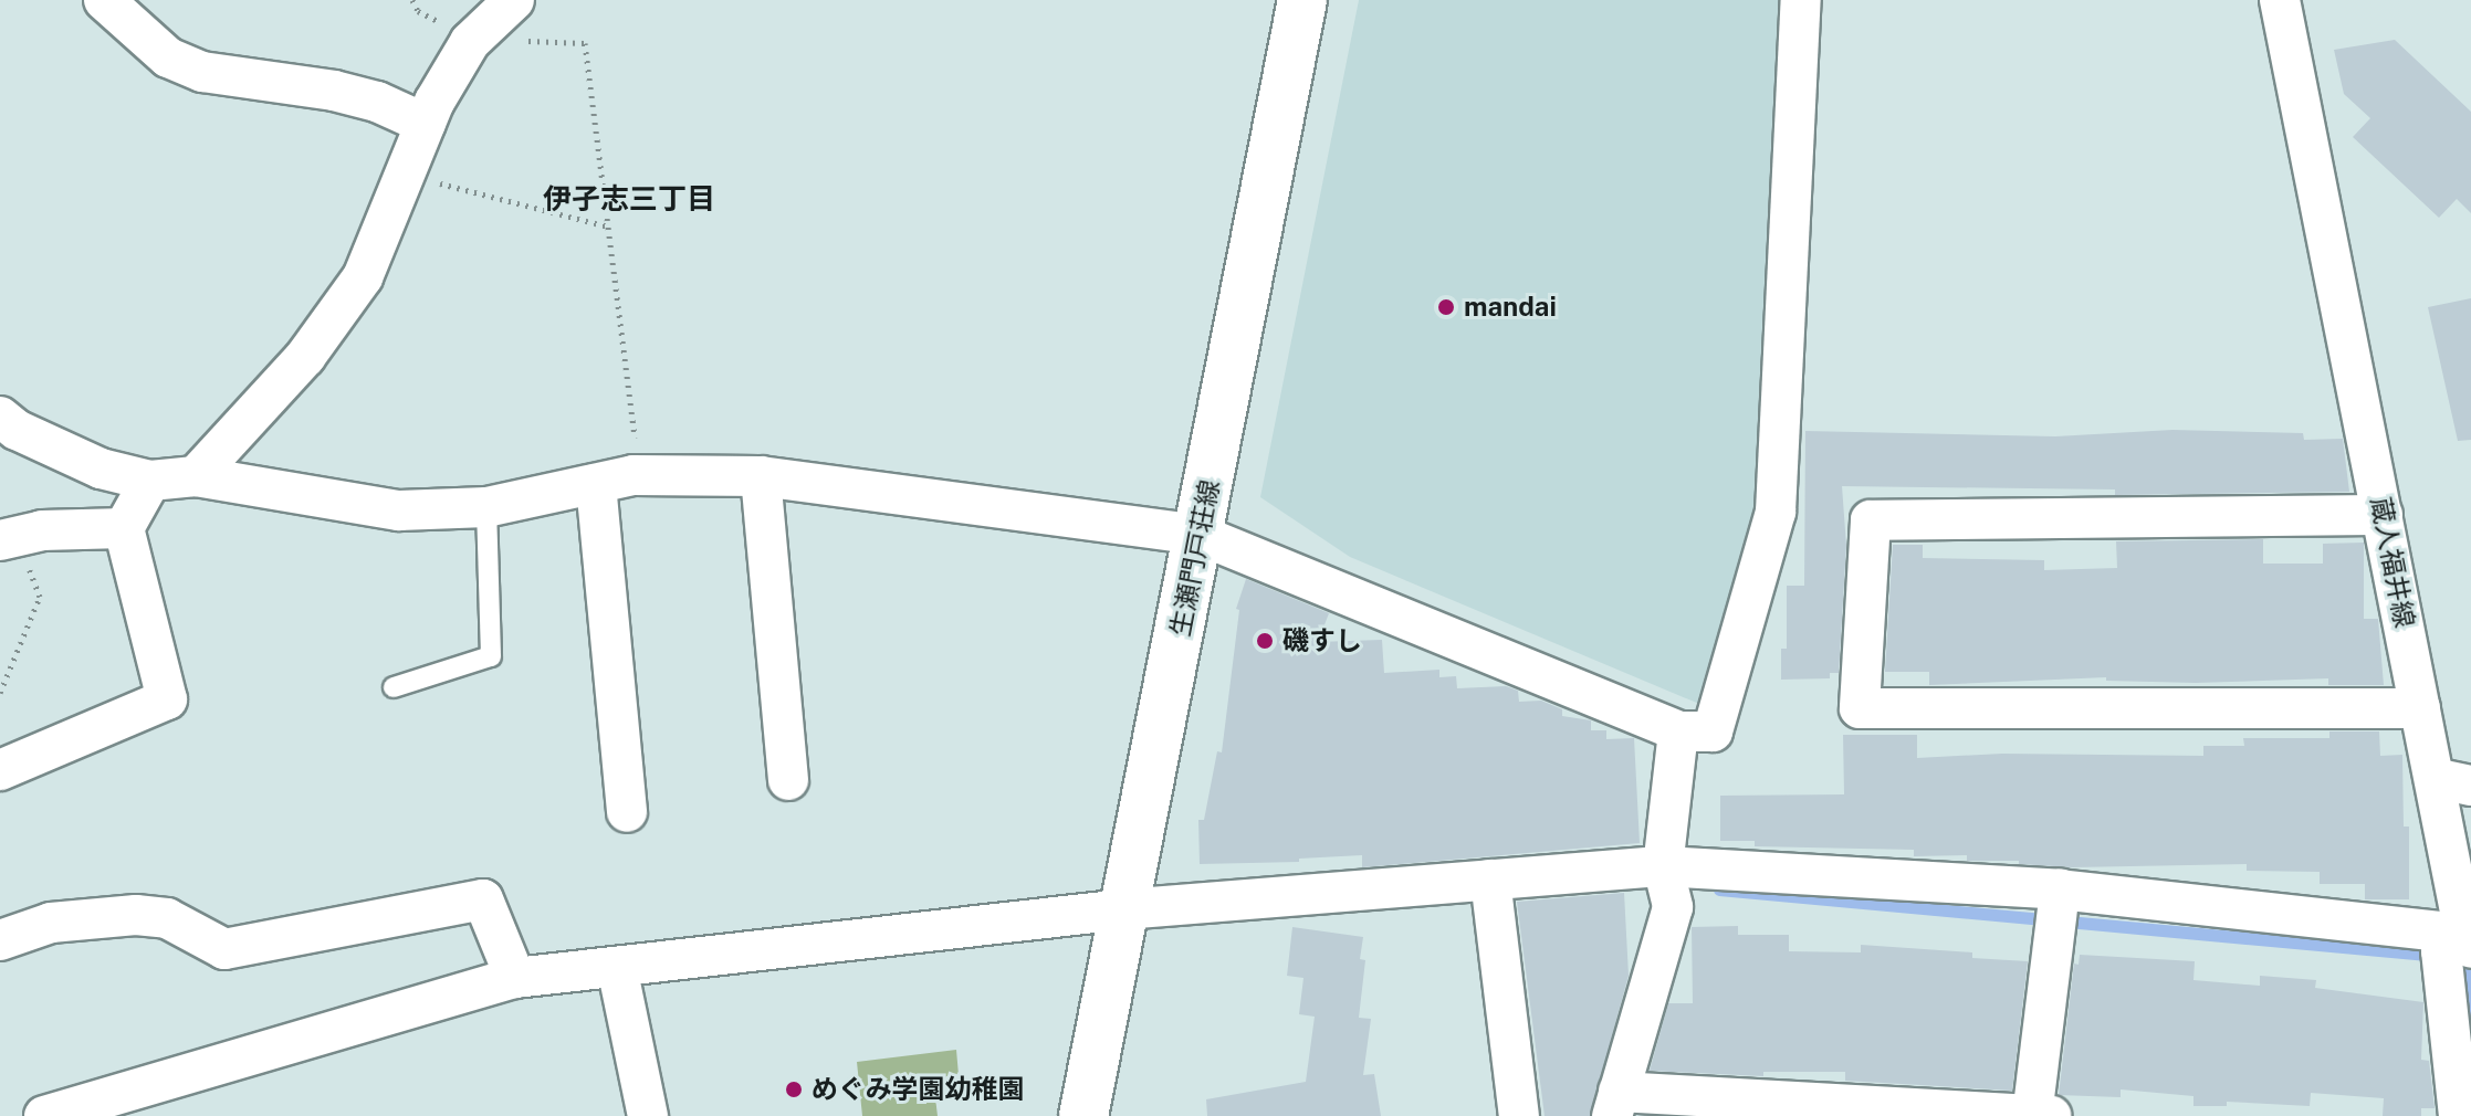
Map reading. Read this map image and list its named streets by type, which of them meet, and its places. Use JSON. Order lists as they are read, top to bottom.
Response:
{
  "streets": {
    "main road": ["生瀬門戸荘線"],
    "street": ["蔵人福井線"]
  },
  "districts": ["伊孑志三丁目"],
  "places": ["mandai", "磯すし", "めぐみ学園幼稚園"]
}
